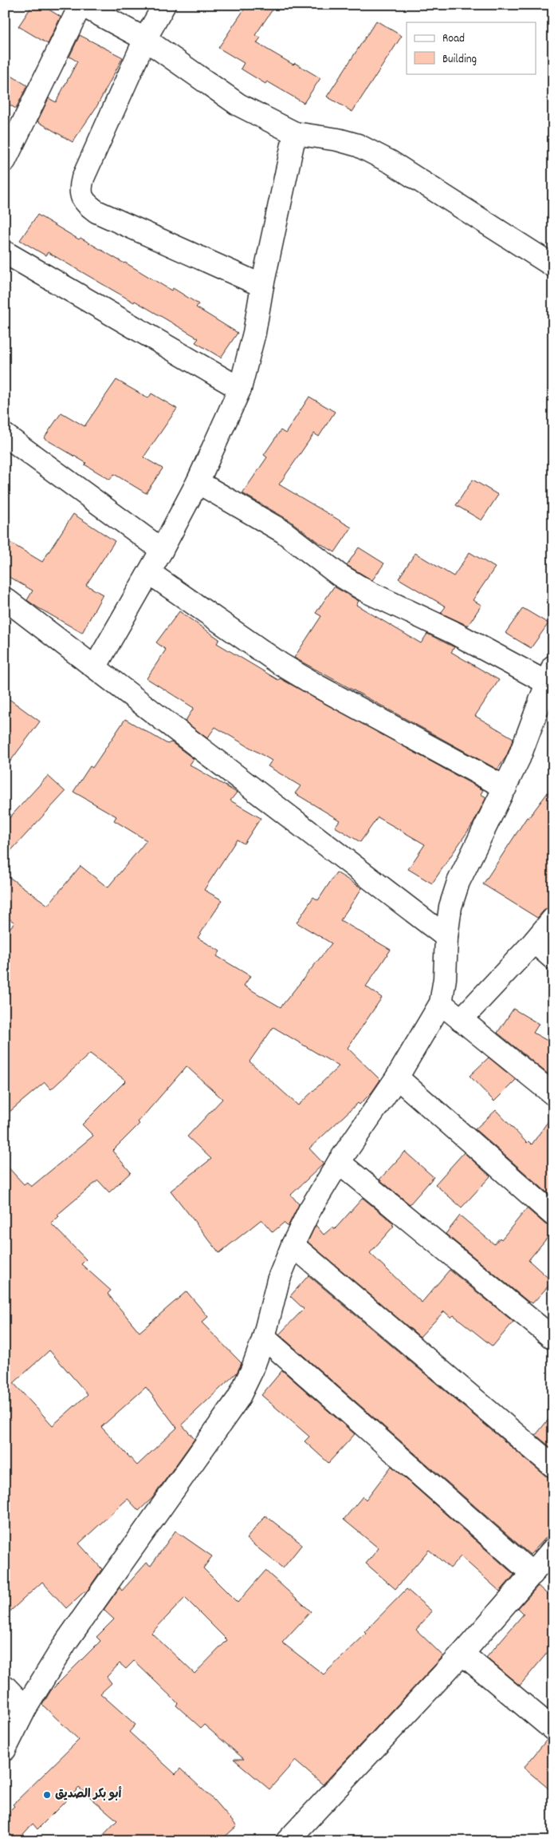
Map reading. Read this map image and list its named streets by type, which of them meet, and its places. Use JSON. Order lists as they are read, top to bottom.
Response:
{
  "places": ["أبو بكر الصديق"],
  "legend": ["Road", "Building"]
}
